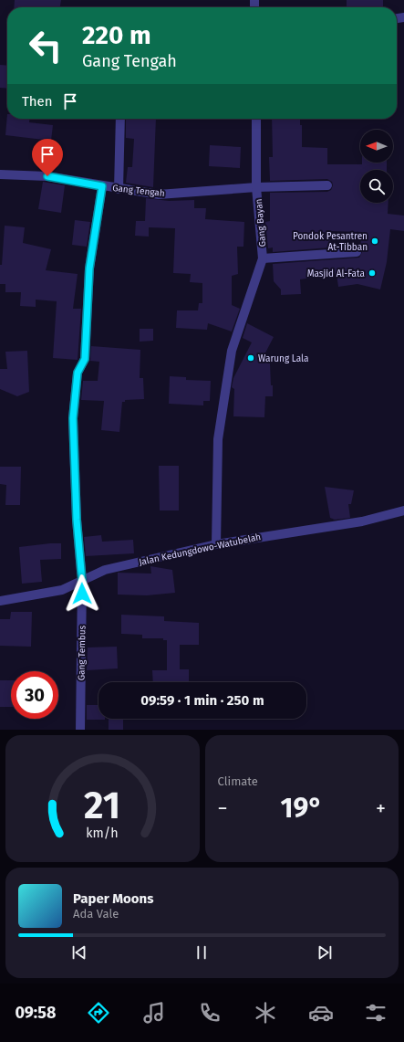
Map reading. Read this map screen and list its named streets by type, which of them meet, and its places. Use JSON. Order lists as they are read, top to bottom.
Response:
{
  "streets": {
    "street": [
      "Gang Tengah",
      "Gang Bayan",
      "Jalan Kedungdowo-Watubelah",
      "Gang Tembus"
    ]
  },
  "crossings": [
    ["Gang Tengah", "Gang Bayan"],
    ["Gang Tengah", "Gang Tembus"],
    ["Jalan Kedungdowo-Watubelah", "Gang Tembus"]
  ],
  "places": ["Pondok Pesantren At-Tibban", "Masjid Al-Fata", "Warung Lala"],
  "north": "left",
  "page": {
    "turn": ["220 m", "Gang Tengah"],
    "then": "Then",
    "limit": "30",
    "trip": "09:59 · 1 min · 250 m",
    "tile": "Climate",
    "heat": ["−", "19°", "+"],
    "song": ["Paper Moons", "Ada Vale"],
    "tabs": "09:58",
    "gauge": ["21", "km/h"]
  }
}
